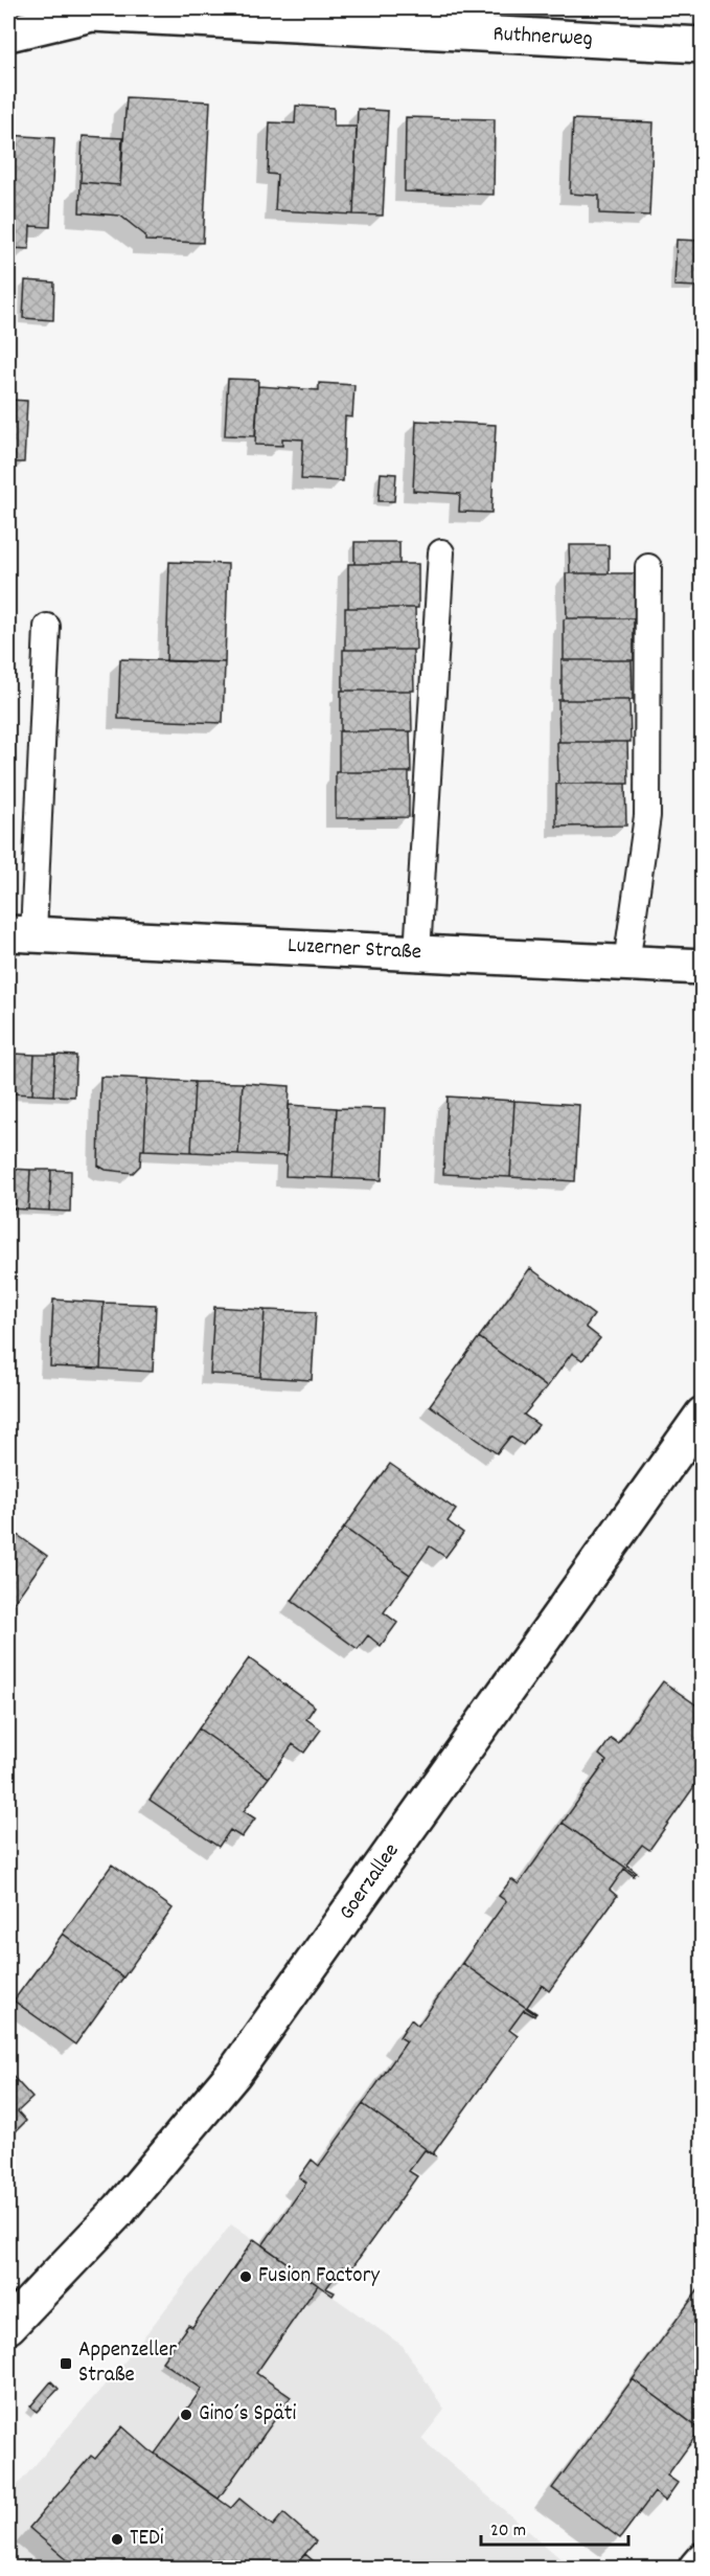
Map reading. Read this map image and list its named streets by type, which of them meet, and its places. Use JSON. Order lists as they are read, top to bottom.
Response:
{
  "streets": {
    "street": ["Ruthnerweg", "Luzerner Straße", "Goerzallee"]
  },
  "places": {
    "other": ["Fusion Factory", "Gino´s Späti", "TEDi"],
    "transit": ["Appenzeller Straße"]
  },
  "scale_bar": "20 m"
}
